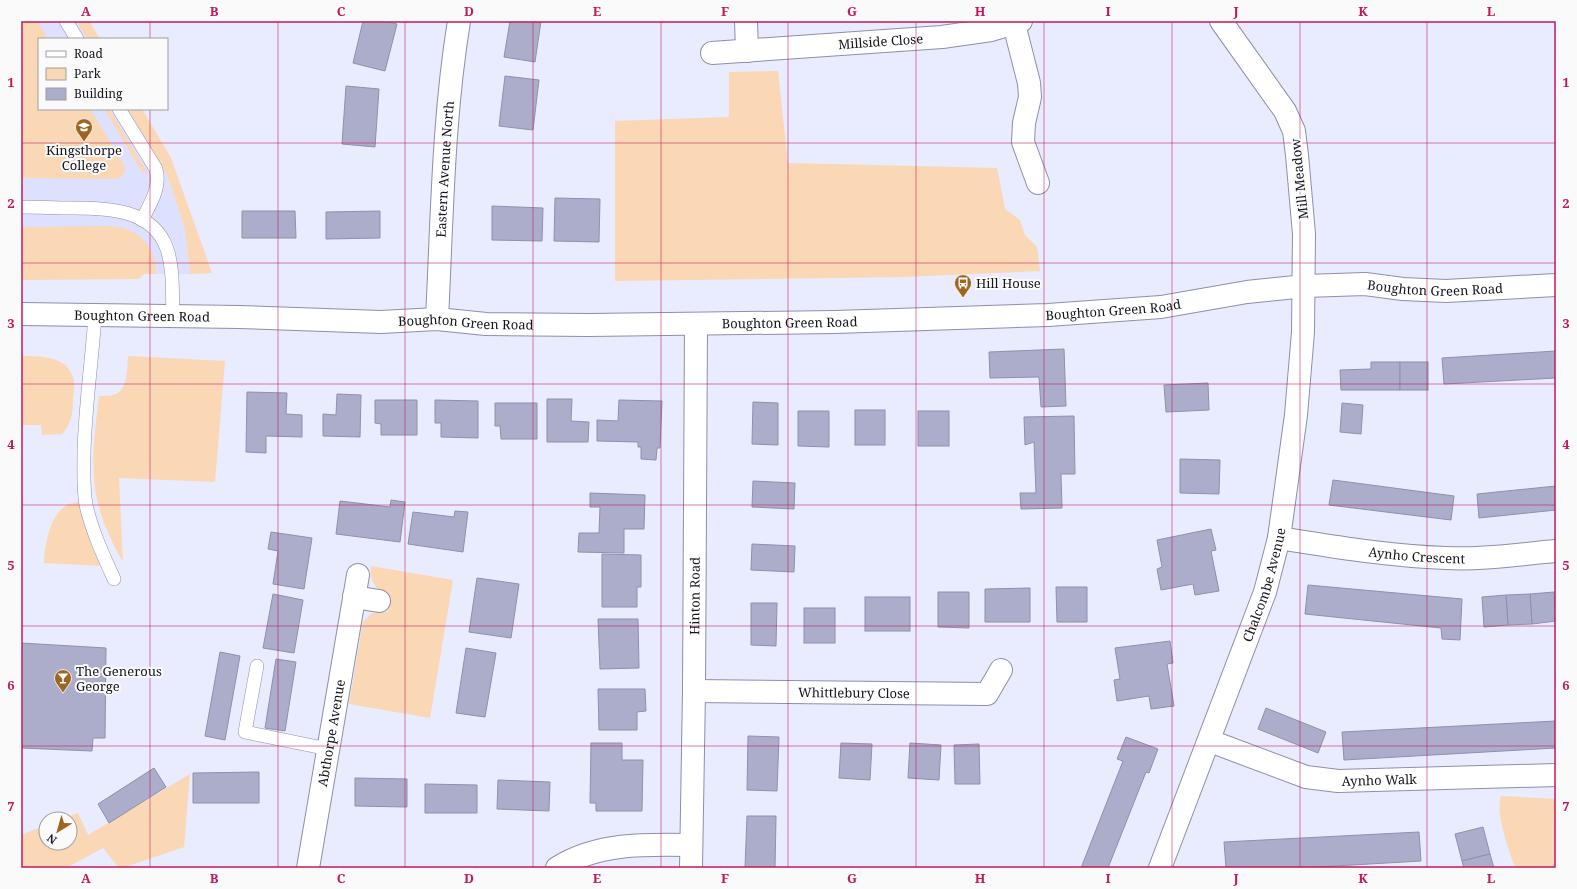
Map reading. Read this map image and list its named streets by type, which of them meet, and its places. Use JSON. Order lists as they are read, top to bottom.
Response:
{
  "streets": {
    "street": [
      "Millside Close",
      "Eastern Avenue North",
      "Mill Meadow",
      "Boughton Green Road",
      "Aynho Crescent",
      "Chalcombe Avenue",
      "Hinton Road",
      "Whittlebury Close",
      "Abthorpe Avenue",
      "Aynho Walk"
    ]
  },
  "crossings": [
    ["Eastern Avenue North", "Boughton Green Road"],
    ["Mill Meadow", "Boughton Green Road"],
    ["Mill Meadow", "Chalcombe Avenue"],
    ["Boughton Green Road", "Chalcombe Avenue"],
    ["Boughton Green Road", "Hinton Road"],
    ["Aynho Crescent", "Chalcombe Avenue"],
    ["Chalcombe Avenue", "Aynho Walk"],
    ["Hinton Road", "Whittlebury Close"]
  ],
  "places": {
    "school or university": ["Kingsthorpe College"],
    "bus stop": ["Hill House"],
    "bar": ["The Generous George"]
  },
  "legend": ["Road", "Park", "Building"],
  "north": "bottom left",
  "grid": {
    "columns": [
      "A",
      "B",
      "C",
      "D",
      "E",
      "F",
      "G",
      "H",
      "I",
      "J",
      "K",
      "L"
    ],
    "rows": [
      "1",
      "2",
      "3",
      "4",
      "5",
      "6",
      "7"
    ]
  }
}
